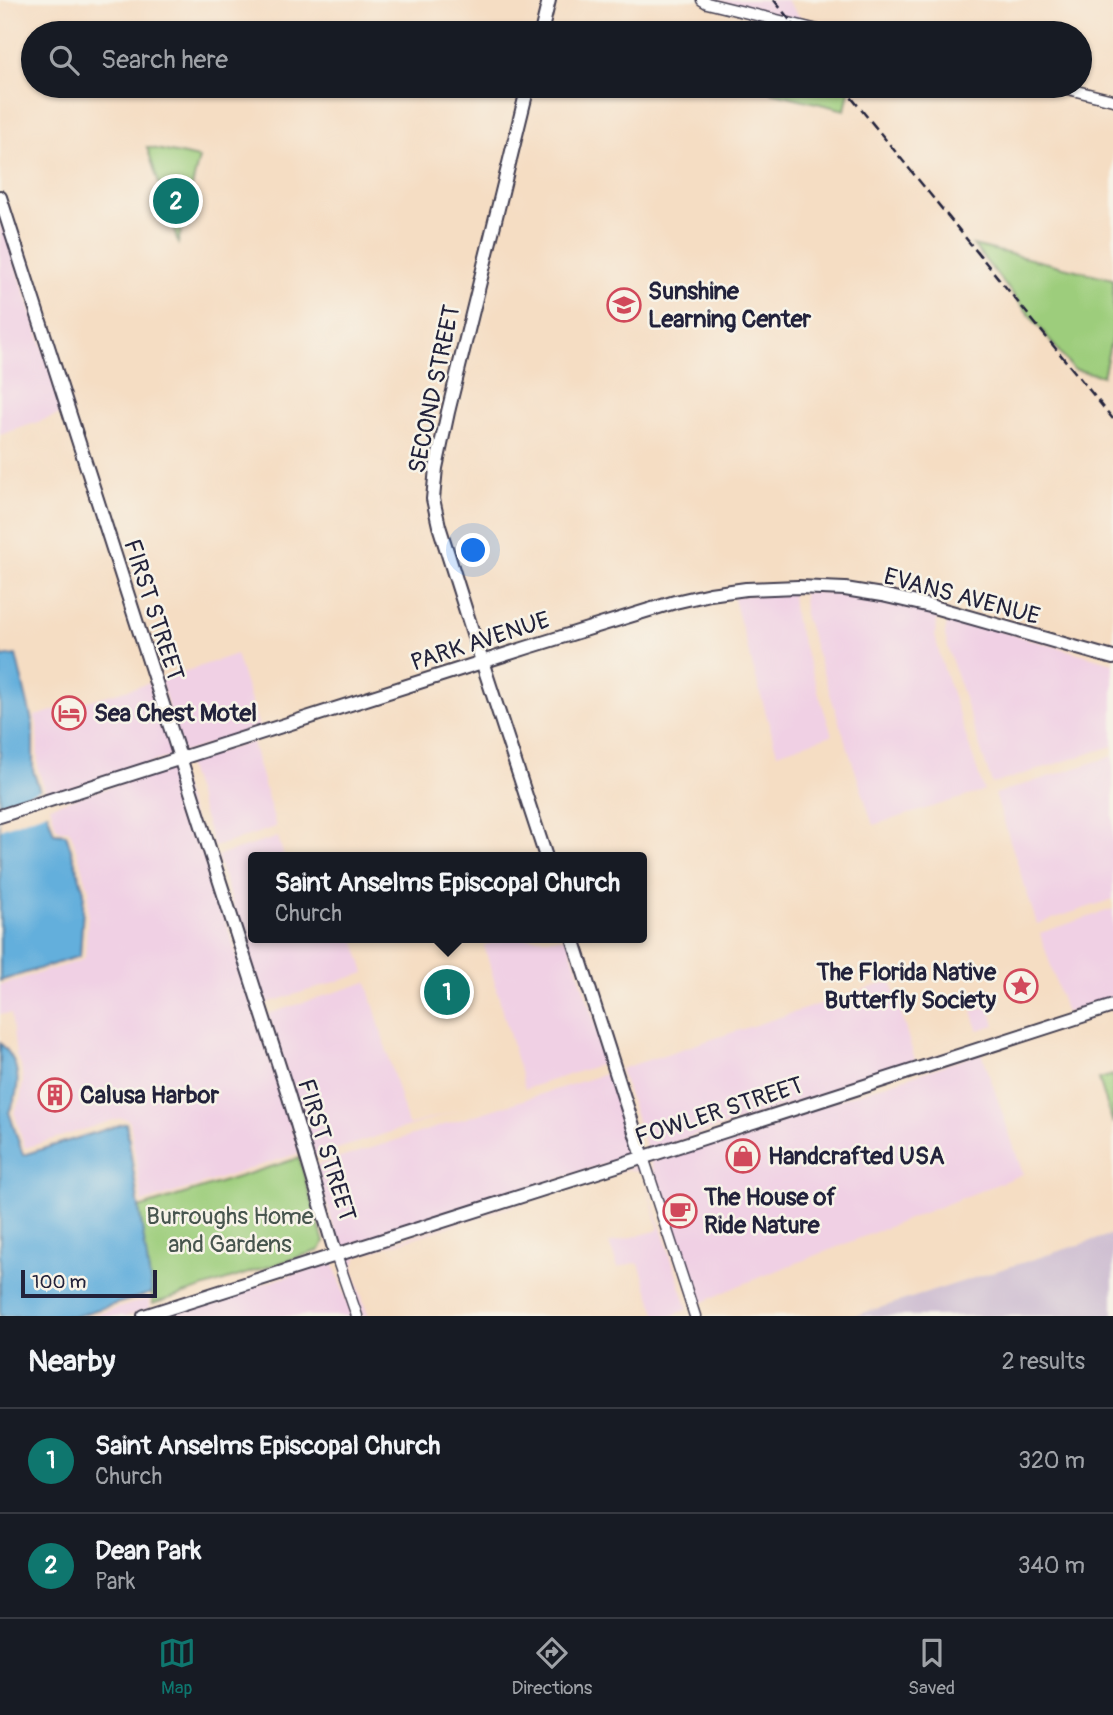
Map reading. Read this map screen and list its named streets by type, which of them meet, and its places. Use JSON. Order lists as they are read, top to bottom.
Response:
{
  "streets": {
    "main road": [
      "SECOND STREET",
      "EVANS AVENUE",
      "FIRST STREET",
      "PARK AVENUE",
      "FOWLER STREET"
    ]
  },
  "crossings": [
    ["SECOND STREET", "PARK AVENUE"],
    ["EVANS AVENUE", "PARK AVENUE"],
    ["FIRST STREET", "PARK AVENUE"],
    ["FIRST STREET", "FOWLER STREET"]
  ],
  "parks": ["Burroughs Home and Gardens"],
  "places": {
    "school or university": ["Sunshine Learning Center"],
    "hotel": ["Sea Chest Motel"],
    "place": ["The Florida Native Butterfly Society"],
    "building": ["Calusa Harbor"],
    "shop": ["Handcrafted USA"],
    "cafe": ["The House of Ride Nature"]
  },
  "scale_bar": "100 m",
  "page": {
    "search": "Search here",
    "pins": ["2", "1"],
    "popup": ["Saint Anselms Episcopal Church", "Church"],
    "scale": "100 m",
    "heading": ["Nearby", "2 results"],
    "list": [
      {
        "mark": "1",
        "name": "Saint Anselms Episcopal Church",
        "note": "Church",
        "value": "320 m"
      },
      {
        "mark": "2",
        "name": "Dean Park",
        "note": "Park",
        "value": "340 m"
      }
    ],
    "nav": ["Map", "Directions", "Saved"]
  }
}
